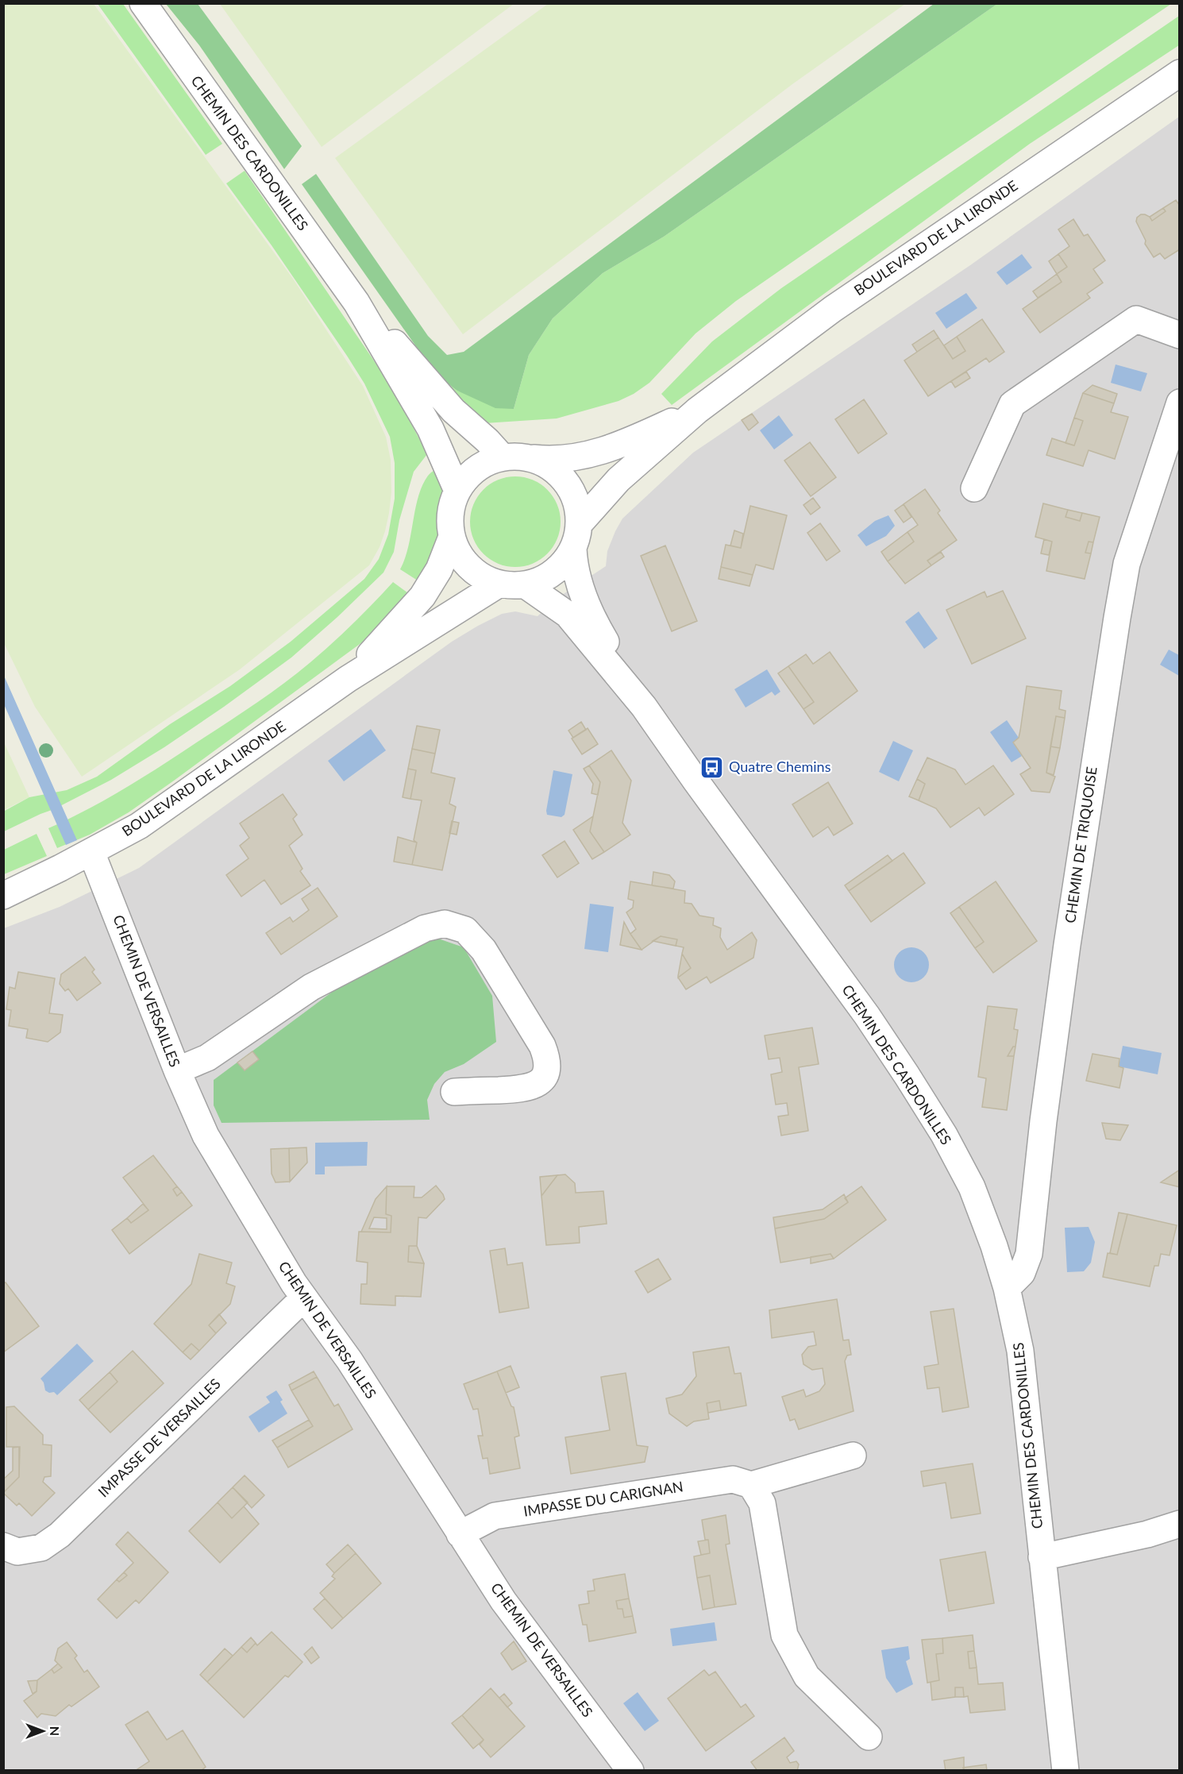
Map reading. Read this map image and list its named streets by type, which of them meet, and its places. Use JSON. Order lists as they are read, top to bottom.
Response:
{
  "streets": {
    "street": [
      "CHEMIN DES CARDONILLES",
      "BOULEVARD DE LA LIRONDE",
      "CHEMIN DE TRIQUOISE",
      "CHEMIN DE VERSAILLES",
      "IMPASSE DE VERSAILLES",
      "IMPASSE DU CARIGNAN"
    ]
  },
  "crossings": [
    ["CHEMIN DES CARDONILLES", "BOULEVARD DE LA LIRONDE"],
    ["CHEMIN DES CARDONILLES", "CHEMIN DE TRIQUOISE"],
    ["BOULEVARD DE LA LIRONDE", "CHEMIN DE VERSAILLES"],
    ["CHEMIN DE VERSAILLES", "IMPASSE DE VERSAILLES"],
    ["CHEMIN DE VERSAILLES", "IMPASSE DU CARIGNAN"]
  ],
  "places": {
    "bus stop": ["Quatre Chemins"]
  },
  "north": "right"
}
